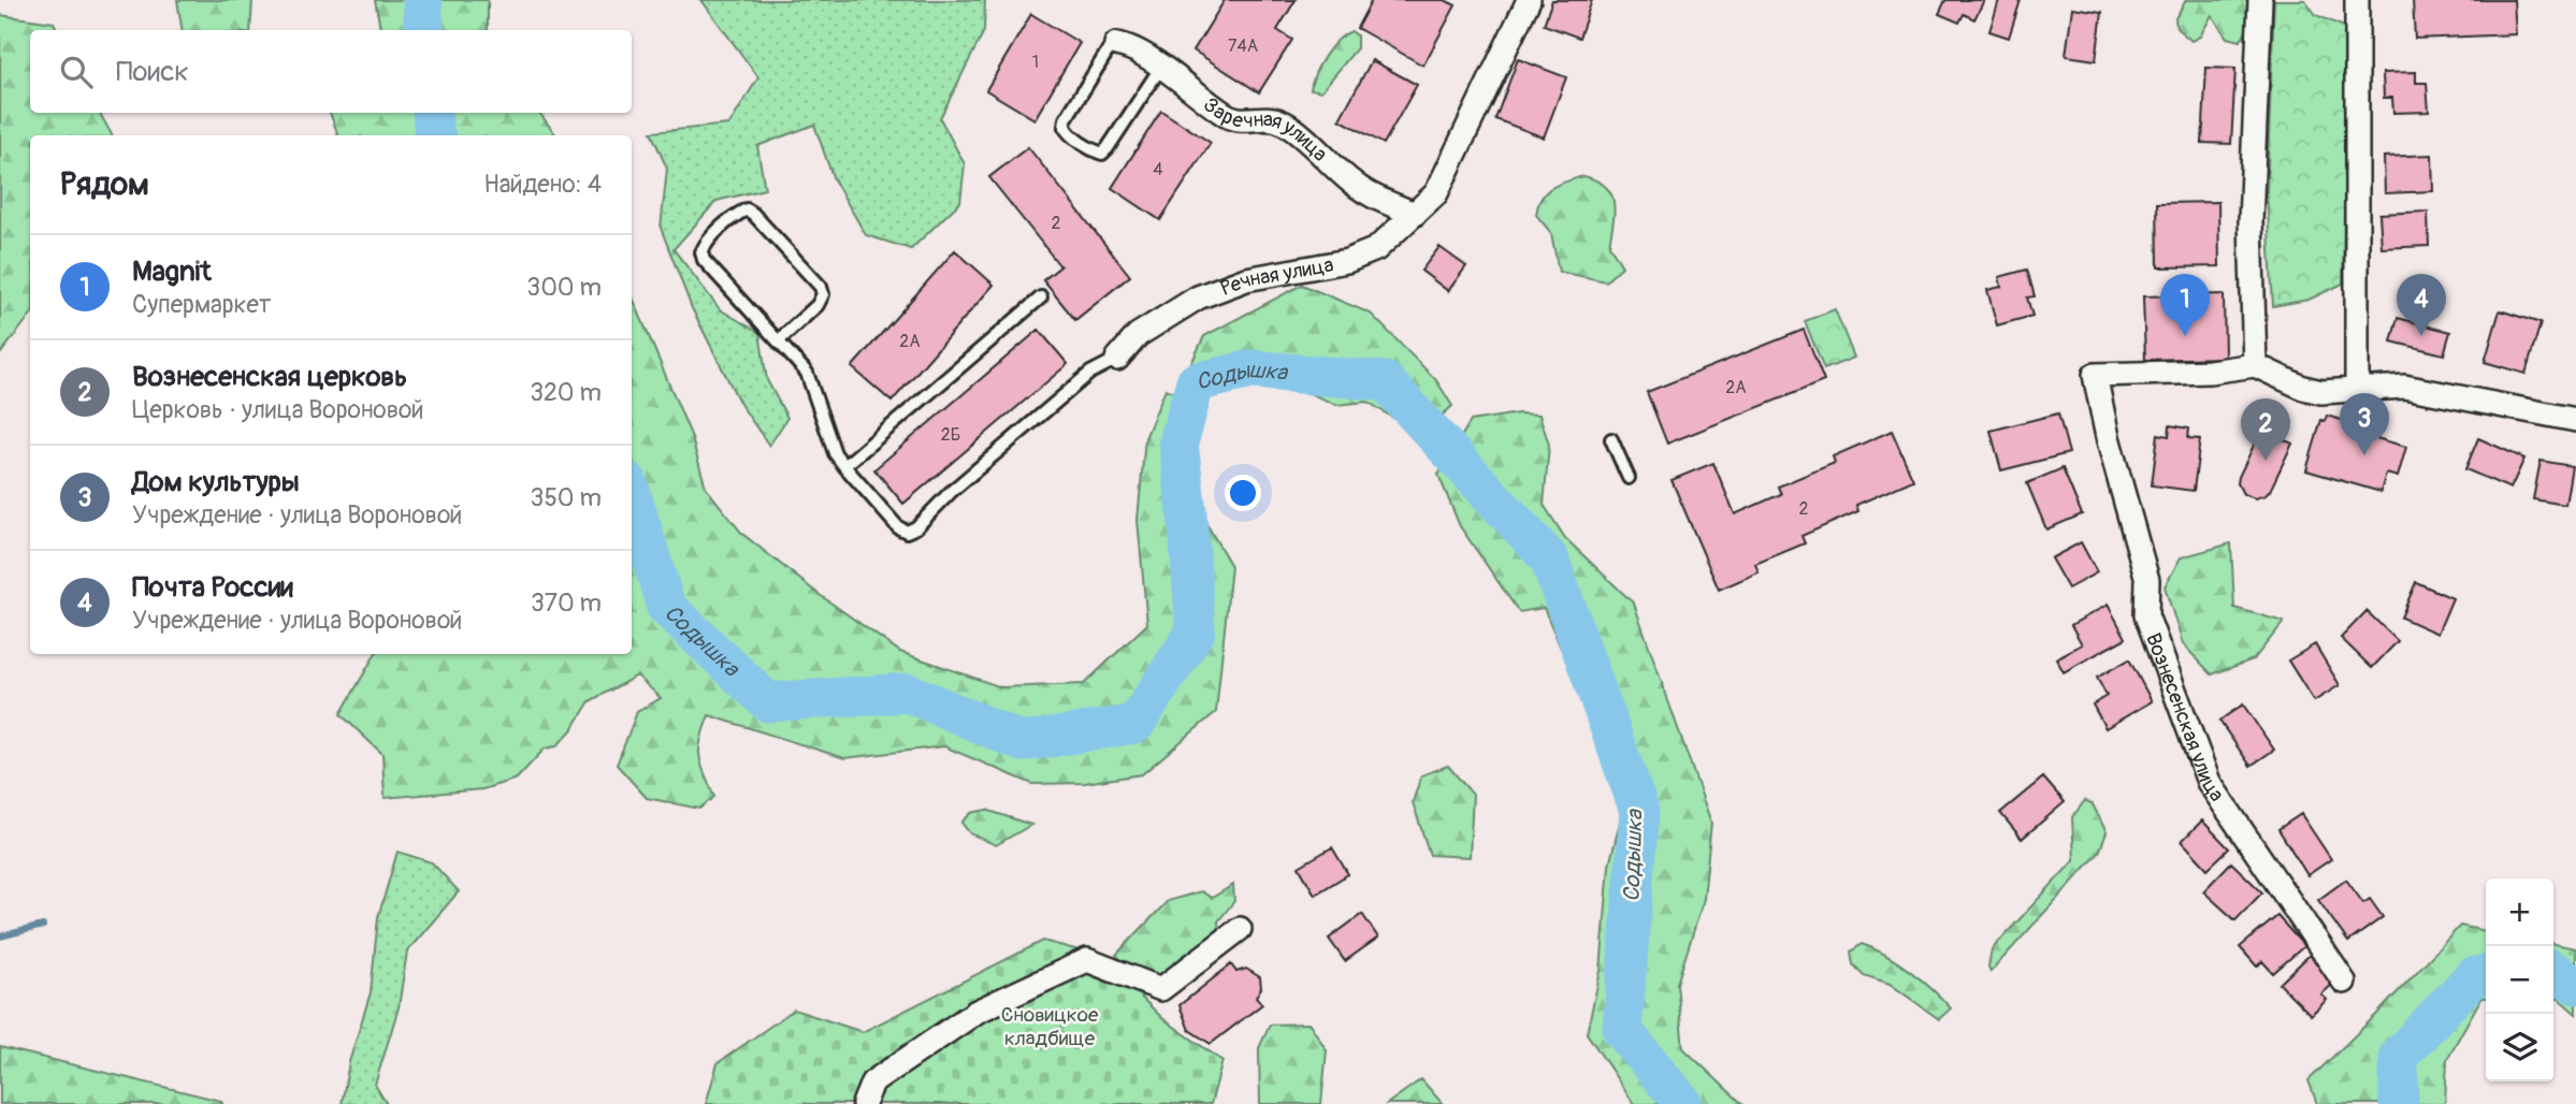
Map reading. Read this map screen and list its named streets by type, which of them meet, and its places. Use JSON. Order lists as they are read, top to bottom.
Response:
{
  "streets": {
    "street": ["Заречная улица", "Речная улица", "Вознесенская улица"]
  },
  "crossings": [
    ["Заречная улица", "Речная улица"]
  ],
  "water": ["Содышка"],
  "parks": ["Сновицкое кладбище"],
  "house_numbers": [
    "74А",
    "1",
    "4",
    "2",
    "2А",
    "2А",
    "2Б",
    "2"
  ],
  "page": {
    "search": "Поиск",
    "heading": ["Рядом", "Найдено: 4"],
    "list": [
      {
        "mark": "1",
        "name": "Magnit",
        "note": "Супермаркет",
        "value": "300 m"
      },
      {
        "mark": "2",
        "name": "Вознесенская церковь",
        "note": "Церковь · улица Вороновой",
        "value": "320 m"
      },
      {
        "mark": "3",
        "name": "Дом культуры",
        "note": "Учреждение · улица Вороновой",
        "value": "350 m"
      },
      {
        "mark": "4",
        "name": "Почта России",
        "note": "Учреждение · улица Вороновой",
        "value": "370 m"
      }
    ],
    "pins": [
      "1",
      "4",
      "3",
      "2"
    ],
    "map_buttons": ["+", "−"]
  }
}
